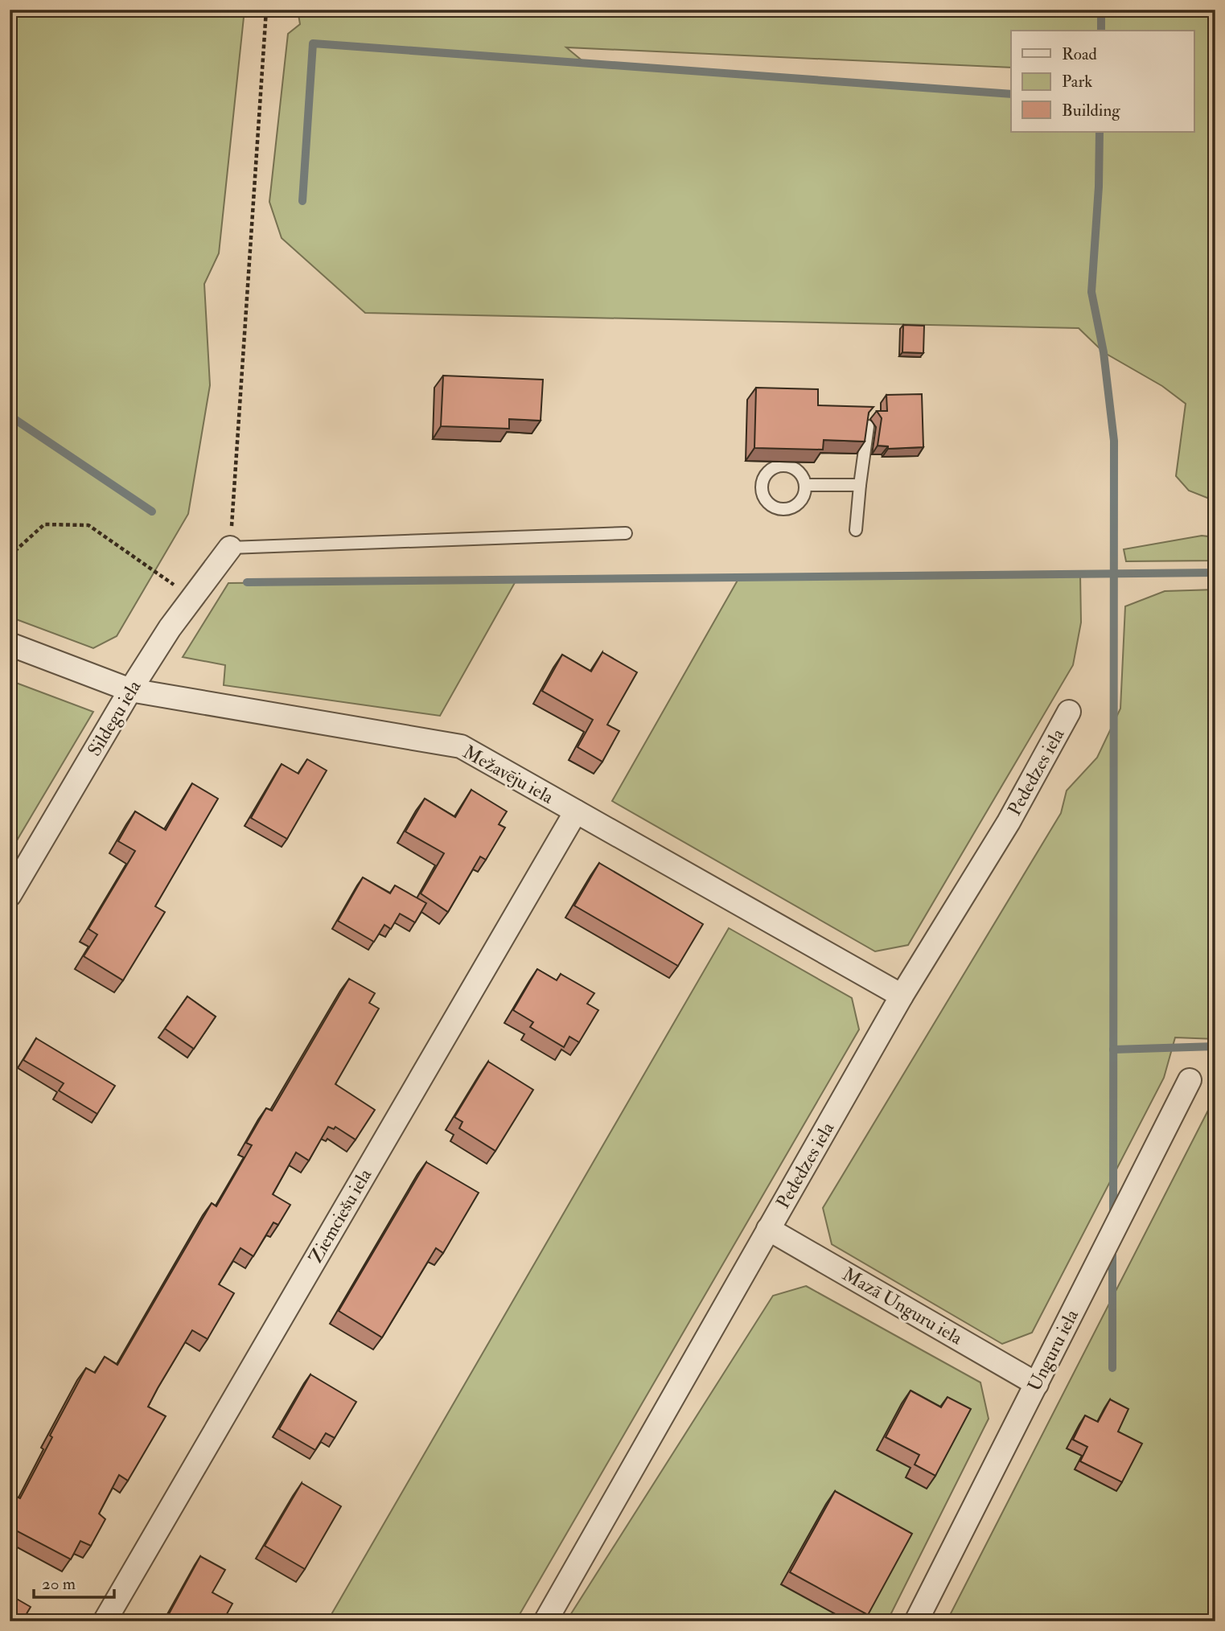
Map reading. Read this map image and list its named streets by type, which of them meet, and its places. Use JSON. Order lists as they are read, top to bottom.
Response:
{
  "streets": {
    "street": [
      "Sildegu iela",
      "Pededzes iela",
      "Mežavēju iela",
      "Ziemciešu iela",
      "Mazā Unguru iela",
      "Unguru iela"
    ]
  },
  "crossings": [
    ["Sildegu iela", "Mežavēju iela"],
    ["Pededzes iela", "Mežavēju iela"],
    ["Pededzes iela", "Mazā Unguru iela"],
    ["Mežavēju iela", "Ziemciešu iela"],
    ["Mazā Unguru iela", "Unguru iela"]
  ],
  "legend": ["Road", "Park", "Building"],
  "scale_bar": "20 m"
}
